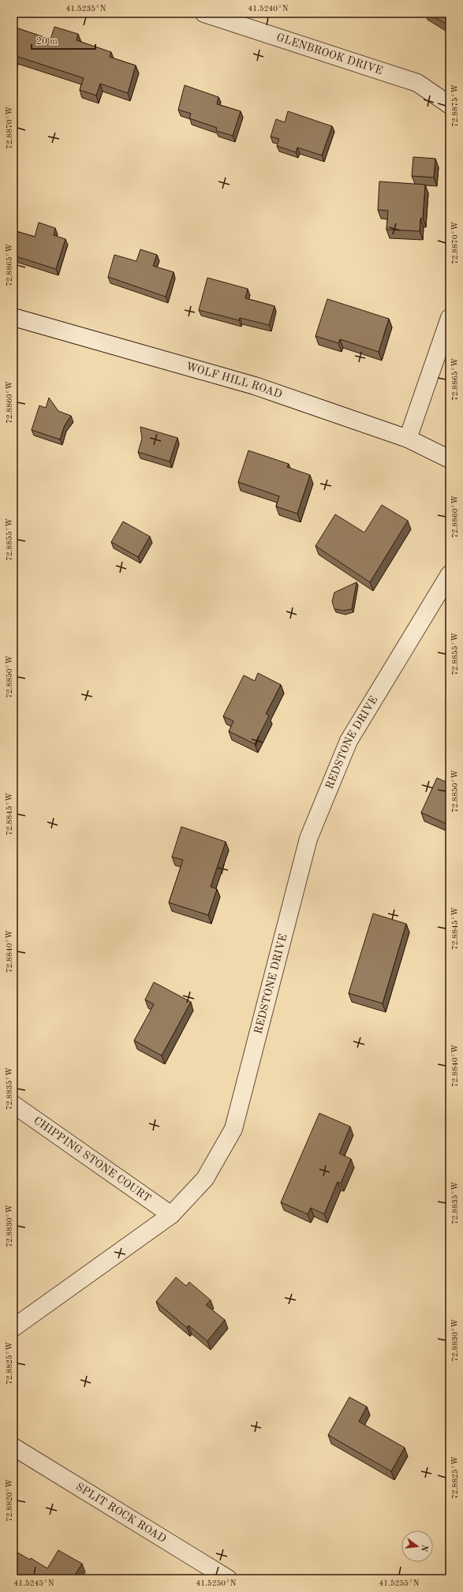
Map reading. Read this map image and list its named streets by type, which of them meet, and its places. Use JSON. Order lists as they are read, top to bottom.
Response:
{
  "streets": {
    "street": [
      "GLENBROOK DRIVE",
      "WOLF HILL ROAD",
      "REDSTONE DRIVE",
      "CHIPPING STONE COURT",
      "SPLIT ROCK ROAD"
    ]
  },
  "crossings": [
    ["REDSTONE DRIVE", "CHIPPING STONE COURT"]
  ],
  "scale_bar": "20 m",
  "north": "right",
  "coordinates": [
    "41.5235°N",
    "41.5240°N",
    "72.8875°W",
    "72.8870°W",
    "72.8865°W",
    "72.8860°W",
    "72.8855°W",
    "72.8850°W",
    "72.8845°W",
    "72.8840°W",
    "72.8835°W",
    "72.8830°W",
    "72.8825°W",
    "72.8820°W",
    "41.5245°N",
    "41.5250°N",
    "41.5255°N"
  ]
}
